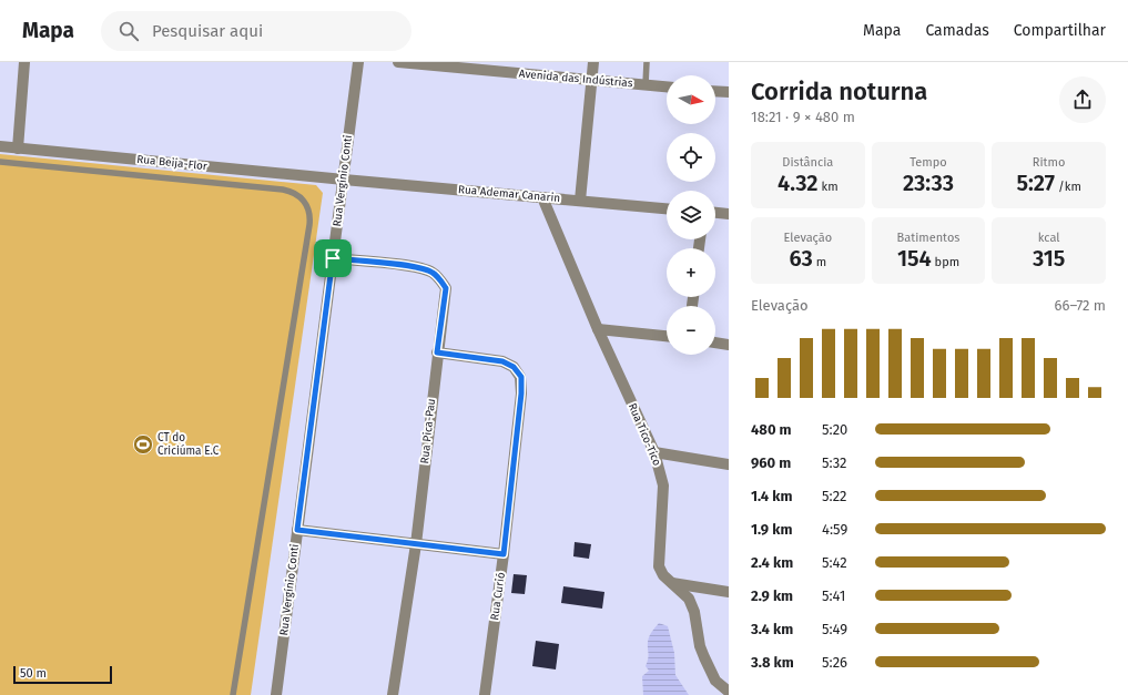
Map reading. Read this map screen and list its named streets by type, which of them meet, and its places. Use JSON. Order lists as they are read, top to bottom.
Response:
{
  "streets": {
    "street": [
      "Avenida das Indústrias",
      "Rua Beija-Flor",
      "Rua Vergínio Conti",
      "Rua Ademar Canarin",
      "Rua Pica-Pau",
      "Rua Tico-Tico",
      "Rua Curió"
    ]
  },
  "crossings": [
    ["Rua Beija-Flor", "Rua Vergínio Conti"],
    ["Rua Beija-Flor", "Rua Ademar Canarin"],
    ["Rua Vergínio Conti", "Rua Ademar Canarin"],
    ["Rua Vergínio Conti", "Rua Pica-Pau"],
    ["Rua Ademar Canarin", "Rua Tico-Tico"],
    ["Rua Pica-Pau", "Rua Curió"]
  ],
  "places": {
    "sports": ["CT do Criciúma E.C"]
  },
  "scale_bar": "50 m",
  "north": "right",
  "page": {
    "header": "Mapa",
    "search": "Pesquisar aqui",
    "nav": ["Mapa", "Camadas", "Compartilhar"],
    "heading": ["Corrida noturna", "18:21 · 9 × 480 m"],
    "map_buttons": ["+", "−"],
    "stats": [
      ["Distância", "4.32 km"],
      ["Tempo", "23:33"],
      ["Ritmo", "5:27 /km"],
      ["Elevação", "63 m"],
      ["Batimentos", "154 bpm"],
      ["kcal", "315"]
    ],
    "chart": ["Elevação", "66–72 m"],
    "list": [
      {
        "name": "480 m",
        "note": "5:20"
      },
      {
        "name": "960 m",
        "note": "5:32"
      },
      {
        "name": "1.4 km",
        "note": "5:22"
      },
      {
        "name": "1.9 km",
        "note": "4:59"
      },
      {
        "name": "2.4 km",
        "note": "5:42"
      },
      {
        "name": "2.9 km",
        "note": "5:41"
      },
      {
        "name": "3.4 km",
        "note": "5:49"
      },
      {
        "name": "3.8 km",
        "note": "5:26"
      }
    ],
    "scale": "50 m"
  }
}
